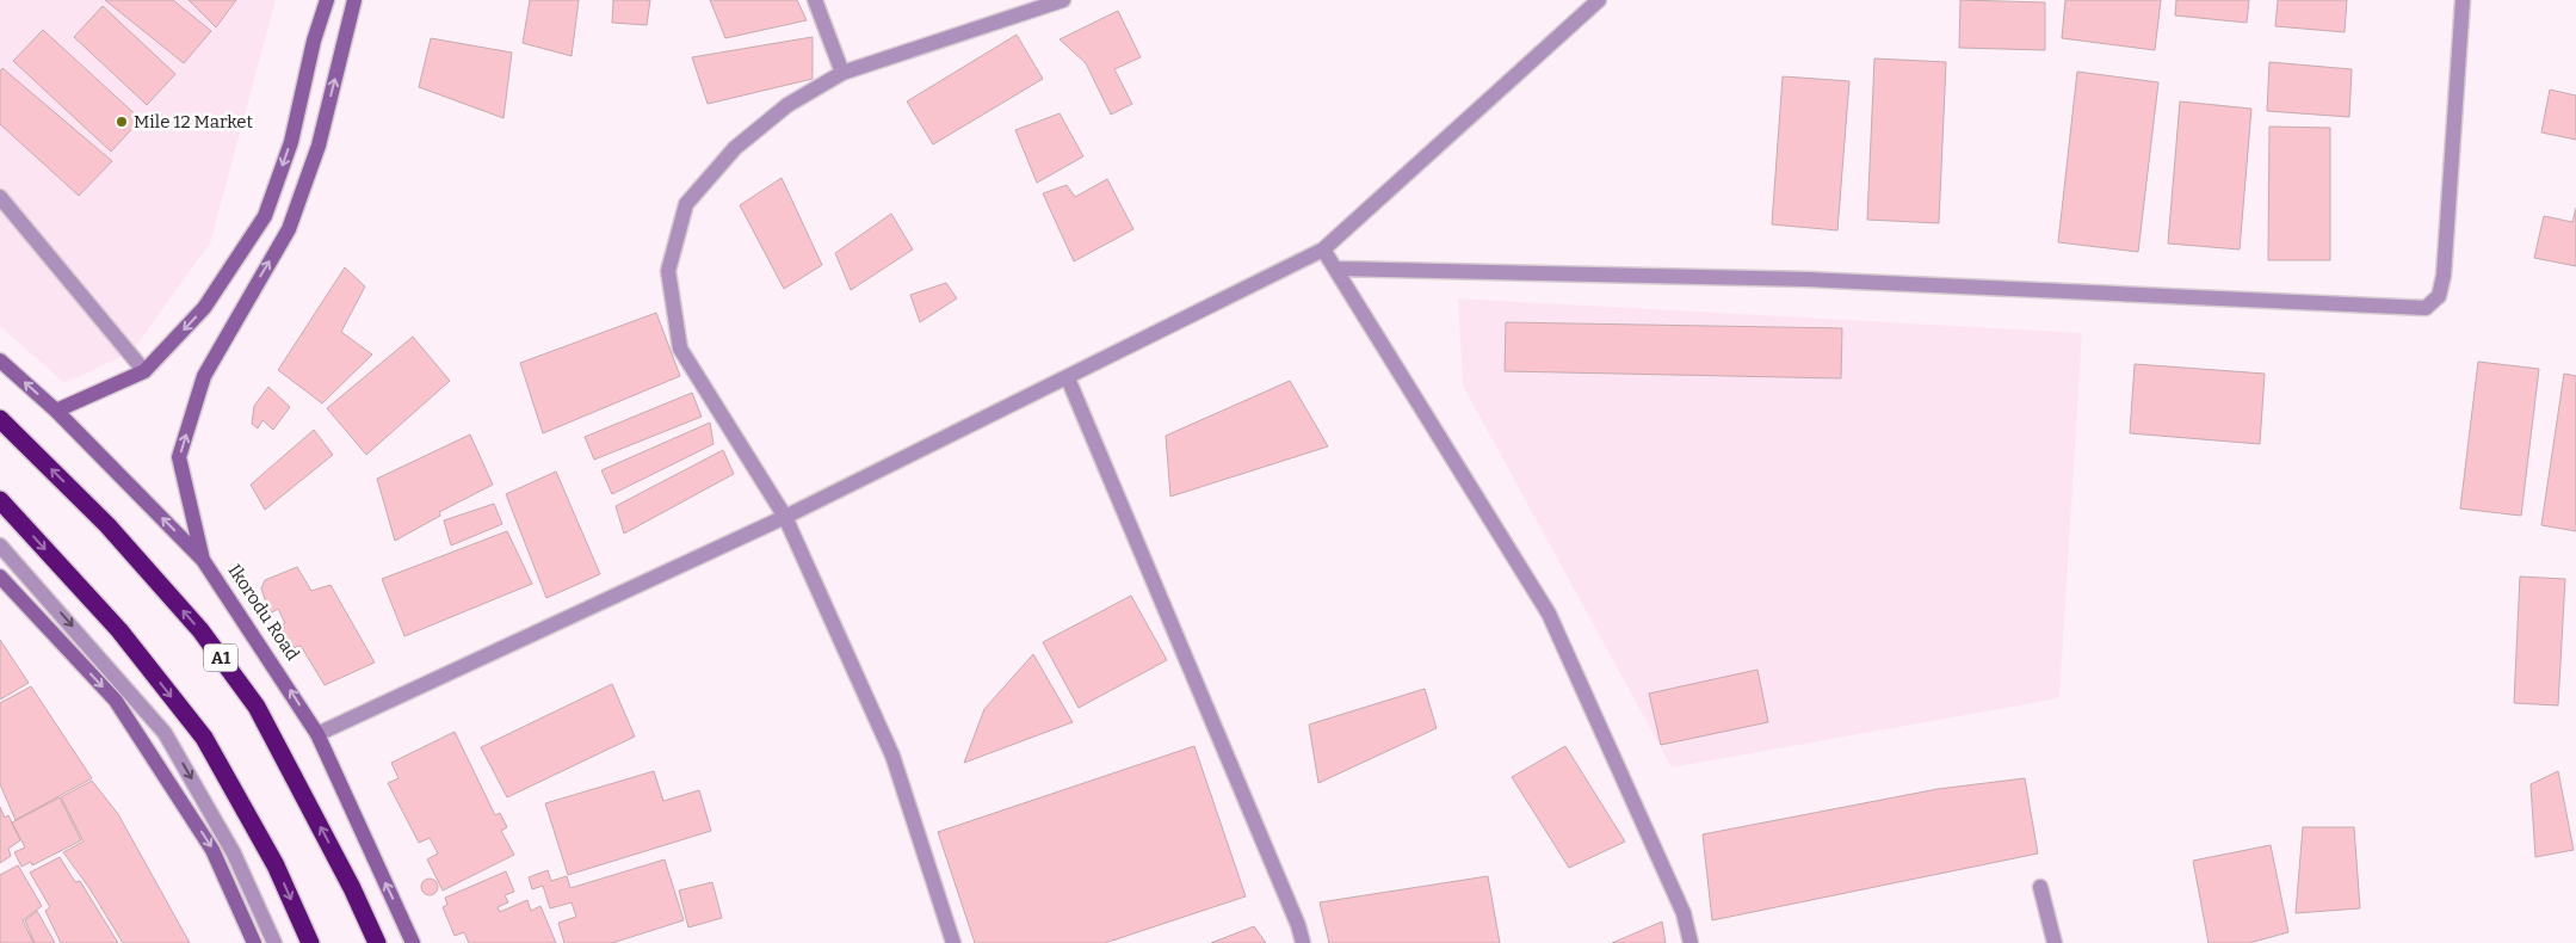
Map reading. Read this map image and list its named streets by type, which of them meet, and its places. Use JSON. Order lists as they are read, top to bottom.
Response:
{
  "streets": {
    "highway": ["A1"],
    "street": ["Ikorodu Road"]
  },
  "places": ["Mile 12 Market"]
}
